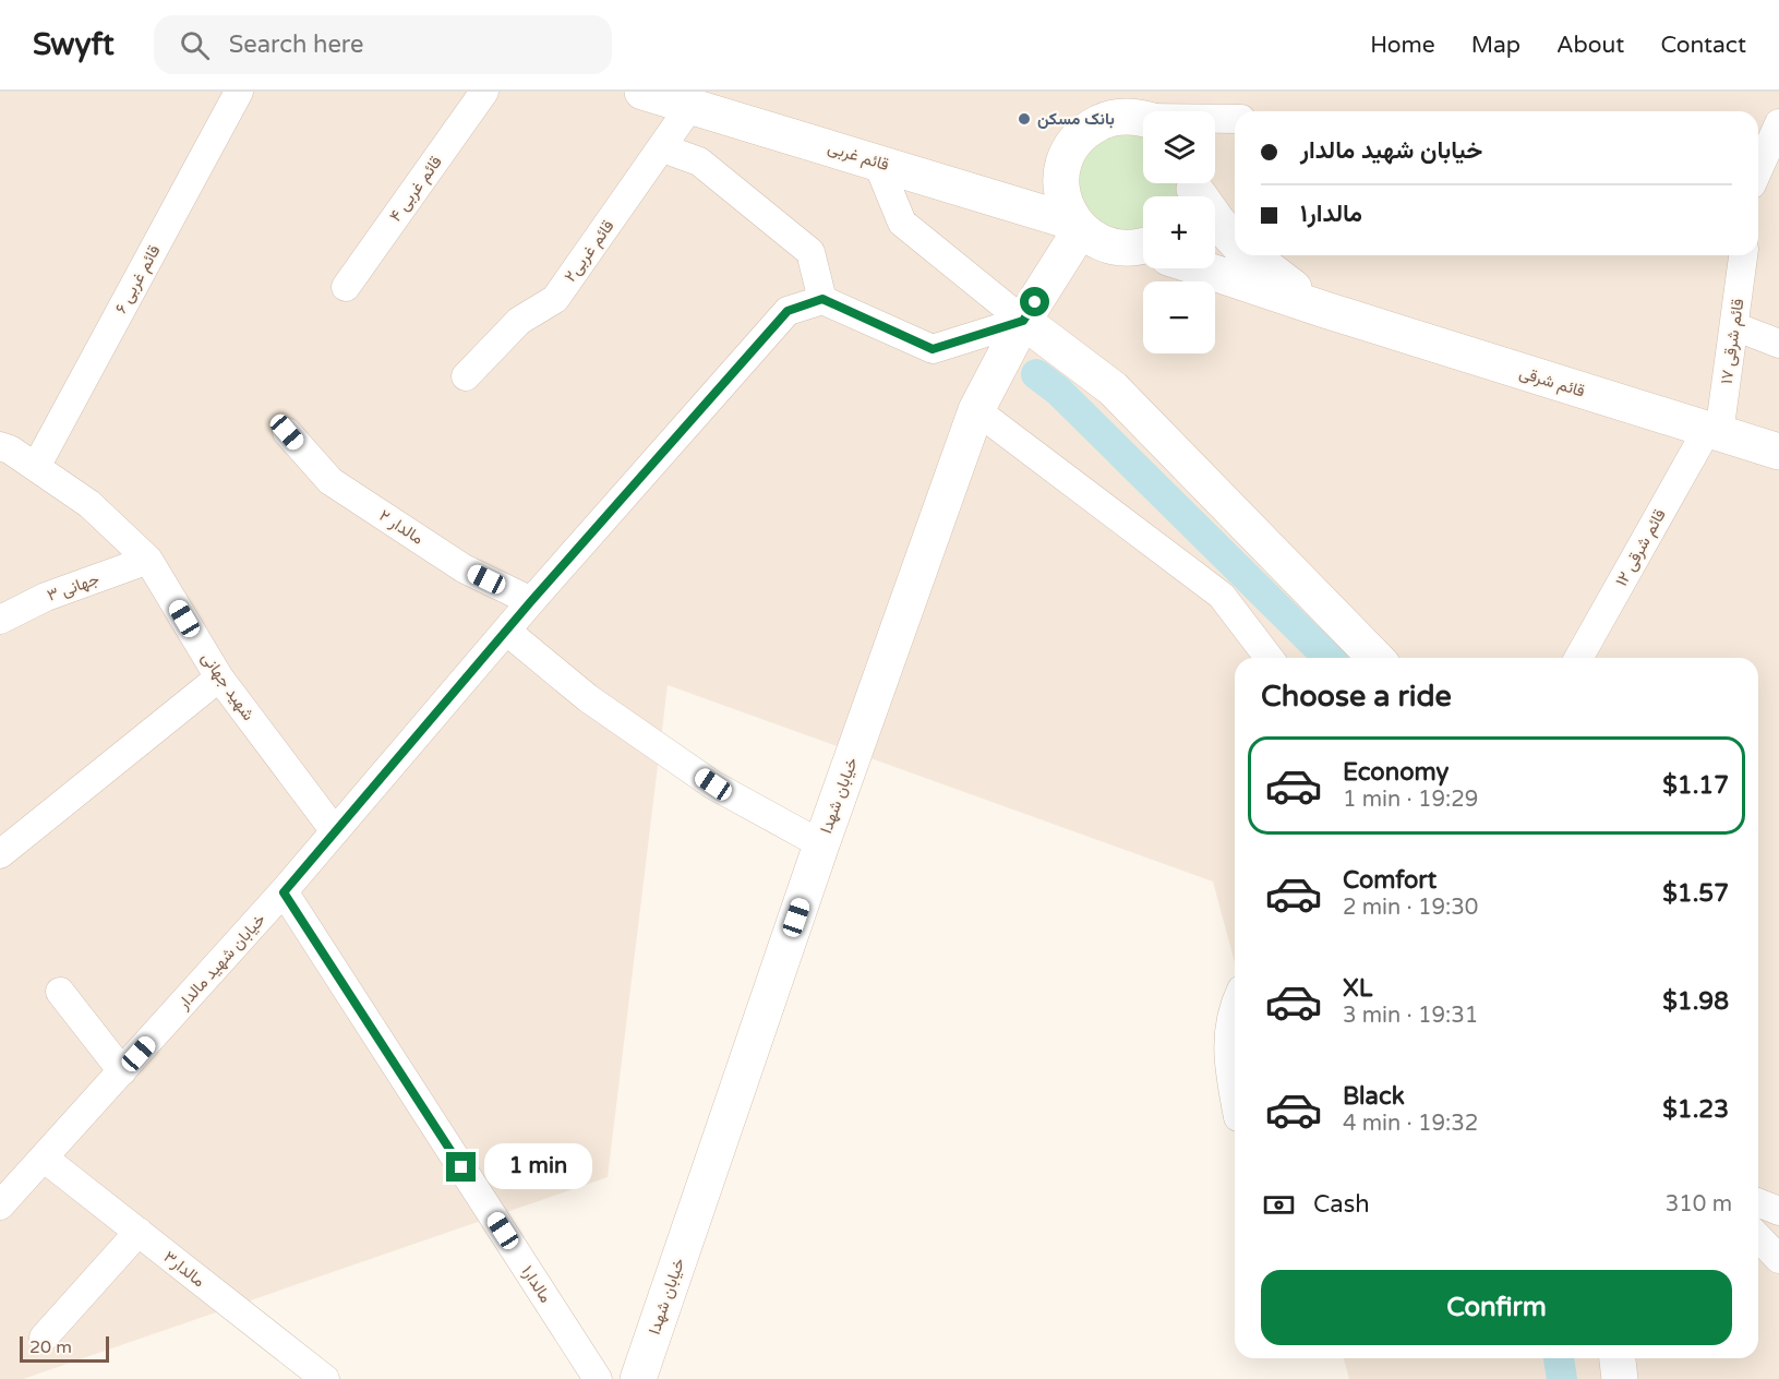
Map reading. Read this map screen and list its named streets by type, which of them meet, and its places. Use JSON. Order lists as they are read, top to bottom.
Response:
{
  "streets": {
    "street": [
      "قائم غربی",
      "قائم غربی ۴",
      "۲قائم غربی",
      "قائم غربی ۶",
      "قائم شرقی ۱۷",
      "قائم شرقی",
      "مالدار ۲",
      "قائم شرقی ۱۲",
      "جهانی ۳",
      "شهید جهانی",
      "خیابان شهدا",
      "خیابان شهید مالدار",
      "مالدار۳",
      "مالدار۱"
    ]
  },
  "crossings": [
    ["قائم غربی", "۲قائم غربی"],
    ["قائم غربی", "خیابان شهدا"],
    ["قائم غربی ۶", "شهید جهانی"],
    ["قائم شرقی ۱۷", "قائم شرقی"],
    ["قائم شرقی ۱۷", "قائم شرقی ۱۲"],
    ["قائم شرقی", "قائم شرقی ۱۲"],
    ["مالدار ۲", "خیابان شهید مالدار"],
    ["جهانی ۳", "شهید جهانی"],
    ["شهید جهانی", "خیابان شهید مالدار"],
    ["خیابان شهید مالدار", "مالدار۳"],
    ["خیابان شهید مالدار", "مالدار۱"]
  ],
  "places": ["بانک مسکن"],
  "scale_bar": "20 m",
  "page": {
    "header": "Swyft",
    "search": "Search here",
    "nav": [
      "Home",
      "Map",
      "About",
      "Contact"
    ],
    "map_buttons": ["+", "−"],
    "banner": ["خیابان شهید مالدار", "مالدار۱"],
    "heading": "Choose a ride",
    "list": [
      {
        "name": "Economy",
        "note": "1 min · 19:29",
        "value": "$1.17"
      },
      {
        "name": "Comfort",
        "note": "2 min · 19:30",
        "value": "$1.57"
      },
      {
        "name": "XL",
        "note": "3 min · 19:31",
        "value": "$1.98"
      },
      {
        "name": "Black",
        "note": "4 min · 19:32",
        "value": "$1.23"
      }
    ],
    "bubble": "1 min",
    "pay": ["Cash", "310 m"],
    "buttons": "Confirm",
    "scale": "20 m"
  }
}
